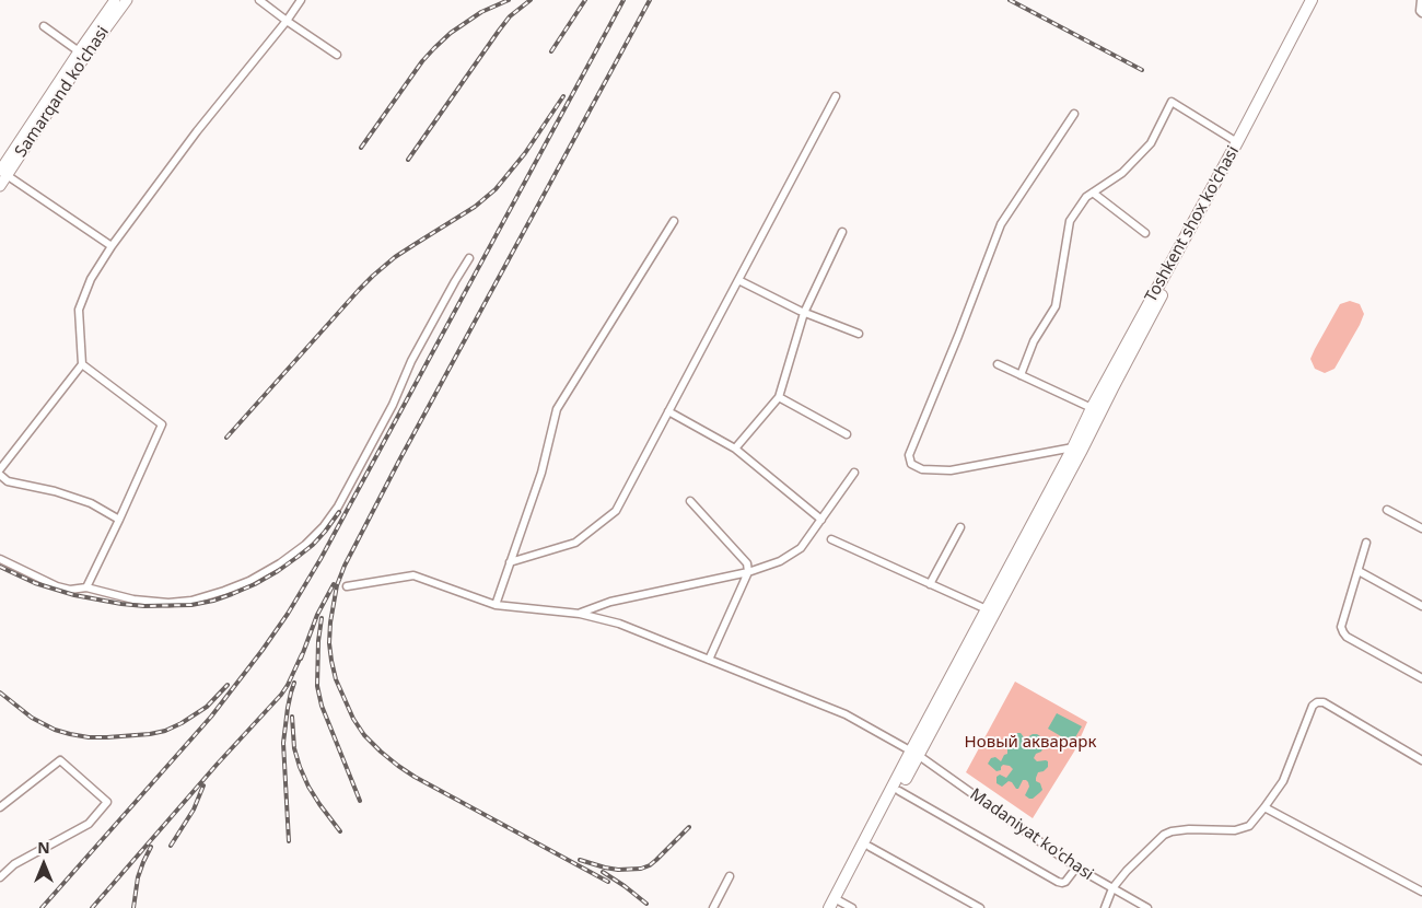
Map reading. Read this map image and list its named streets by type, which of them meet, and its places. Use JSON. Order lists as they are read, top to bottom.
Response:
{
  "streets": {
    "main road": ["Samarqand ko'chasi", "Toshkent shox ko'chasi"],
    "street": ["Madaniyat ko'chasi"]
  },
  "crossings": [
    ["Toshkent shox ko'chasi", "Madaniyat ko'chasi"]
  ],
  "parks": ["Новый акварарк"],
  "north": "top"
}
